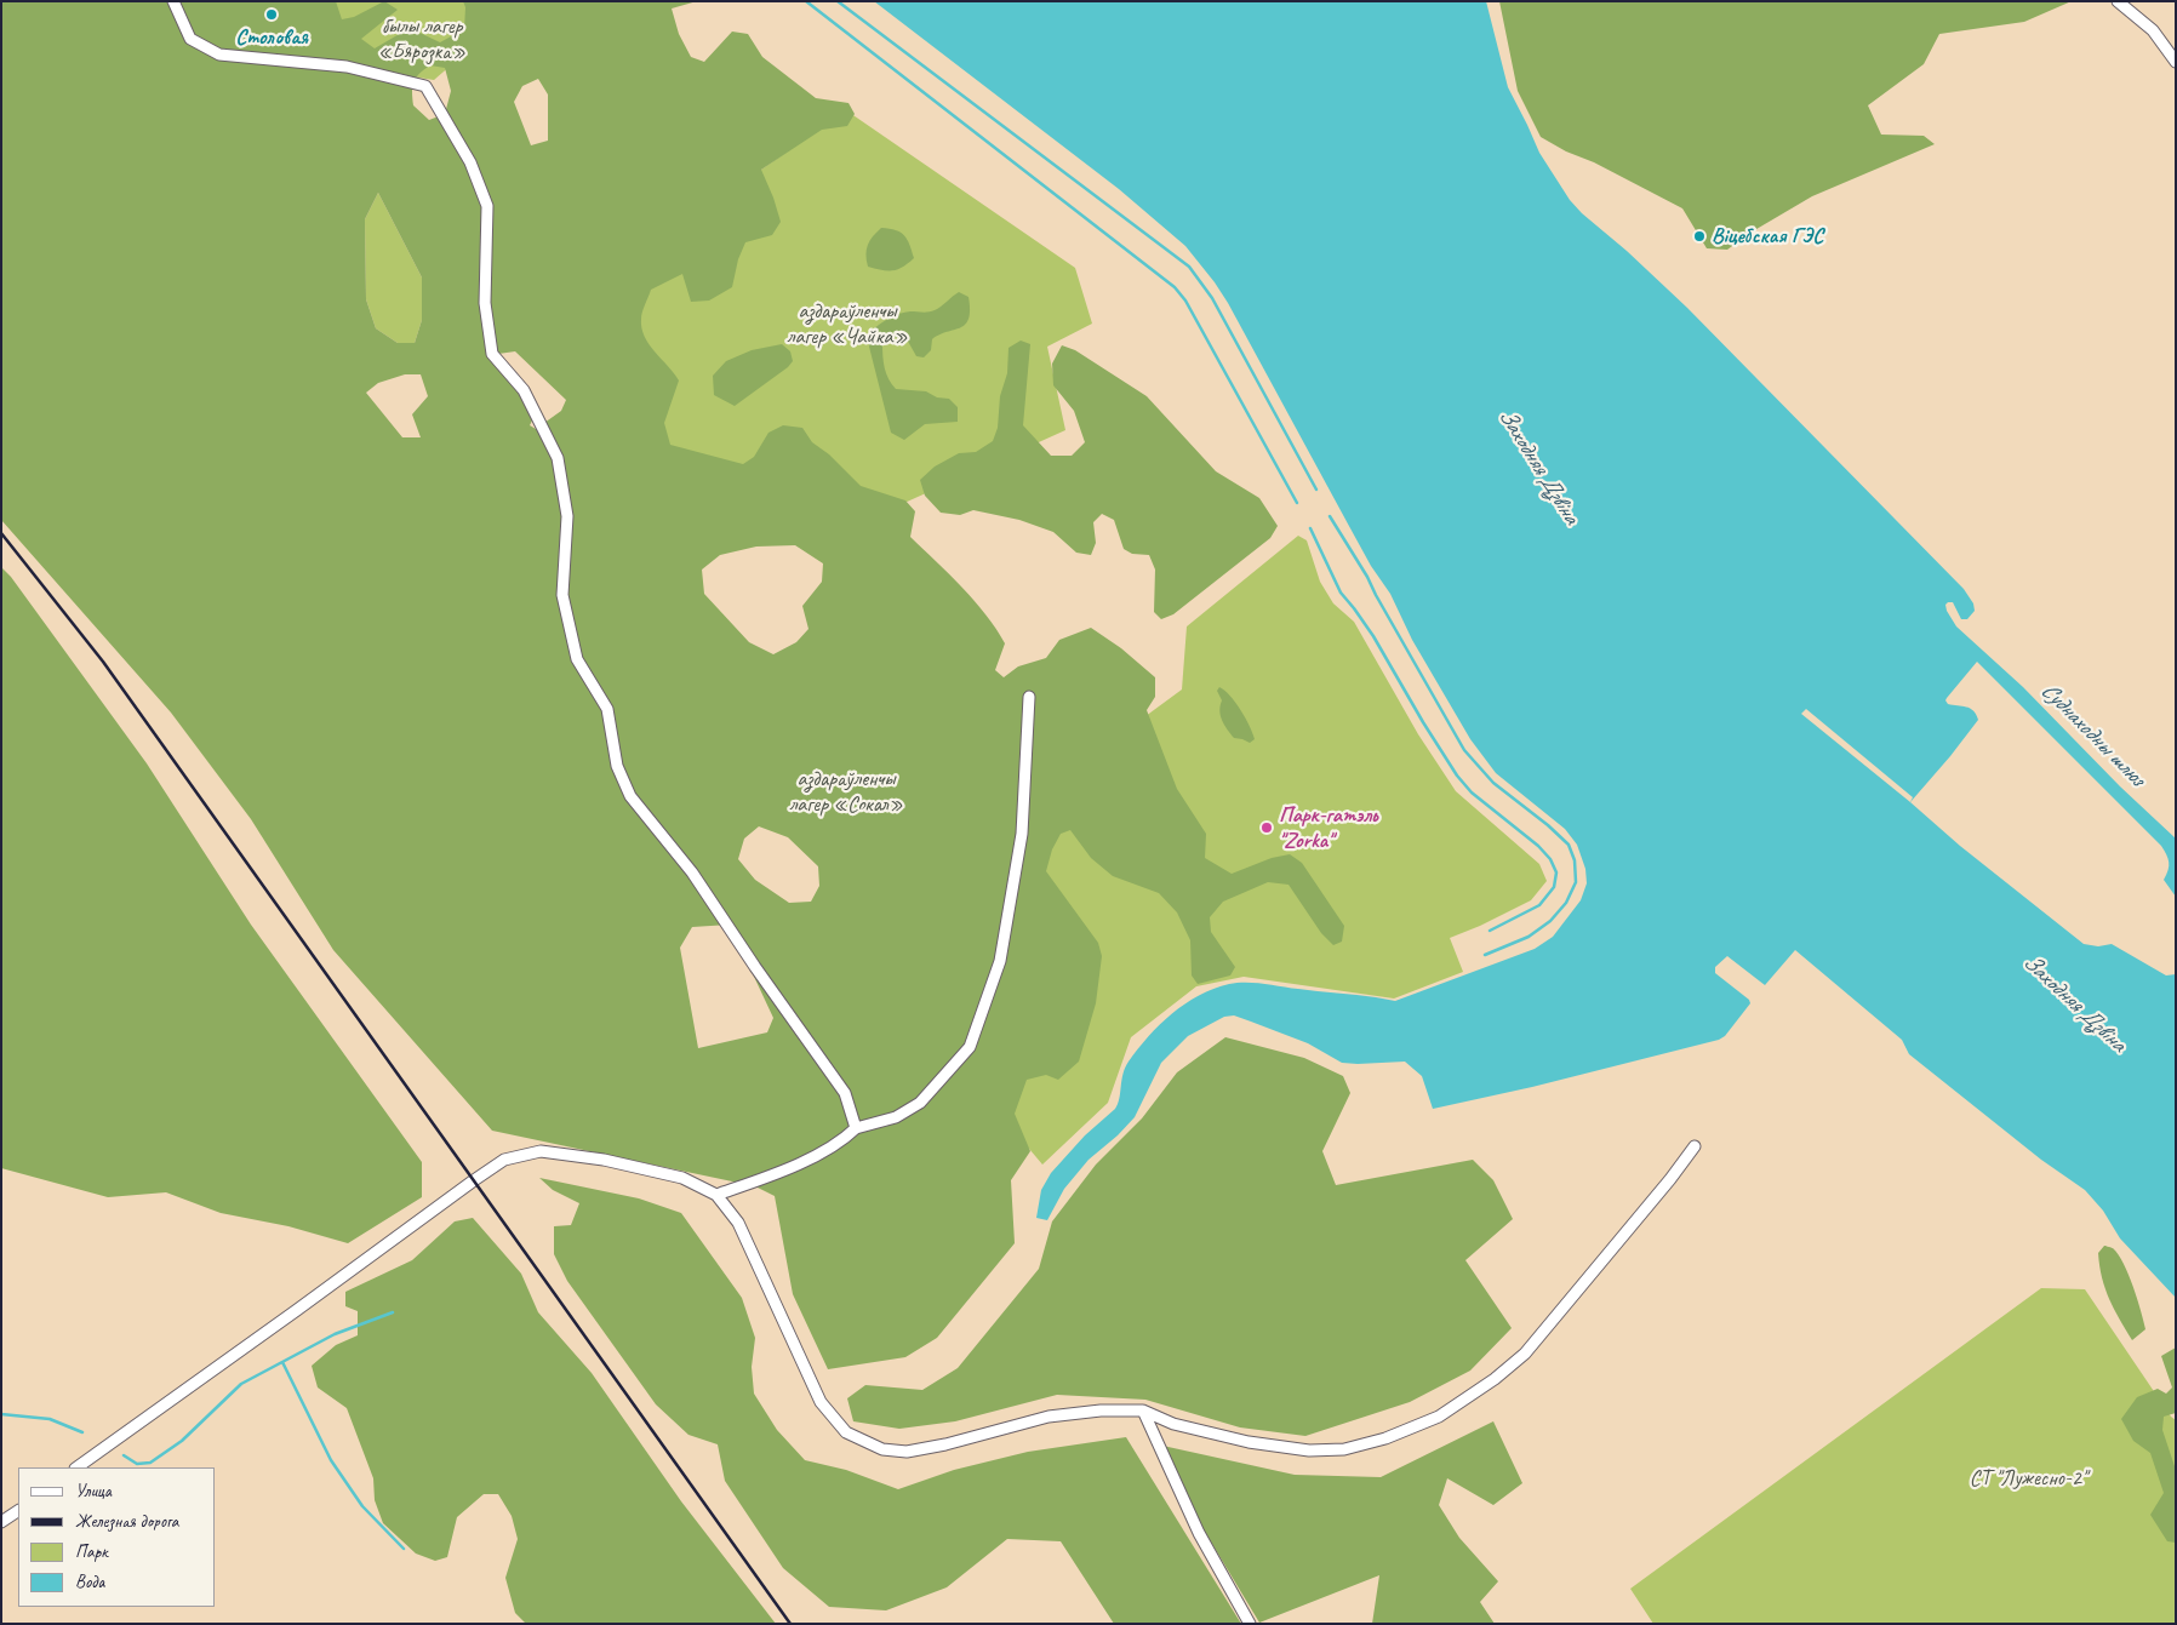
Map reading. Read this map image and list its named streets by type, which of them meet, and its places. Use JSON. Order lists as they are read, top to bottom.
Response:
{
  "water": ["Заходняя Дзвіна", "Суднаходны шлюз"],
  "parks": [
    "былы лагер «Бярозка»",
    "аздараўленчы лагер «Чайка»",
    "аздараўленчы лагер «Сокал»",
    "СТ \"Лужесно-2\""
  ],
  "places": ["Столовая", "Віцебская ГЭС", "Парк-гатэль \"Zorka\""],
  "legend": [
    "Улица",
    "Железная дорога",
    "Парк",
    "Вода"
  ]
}
